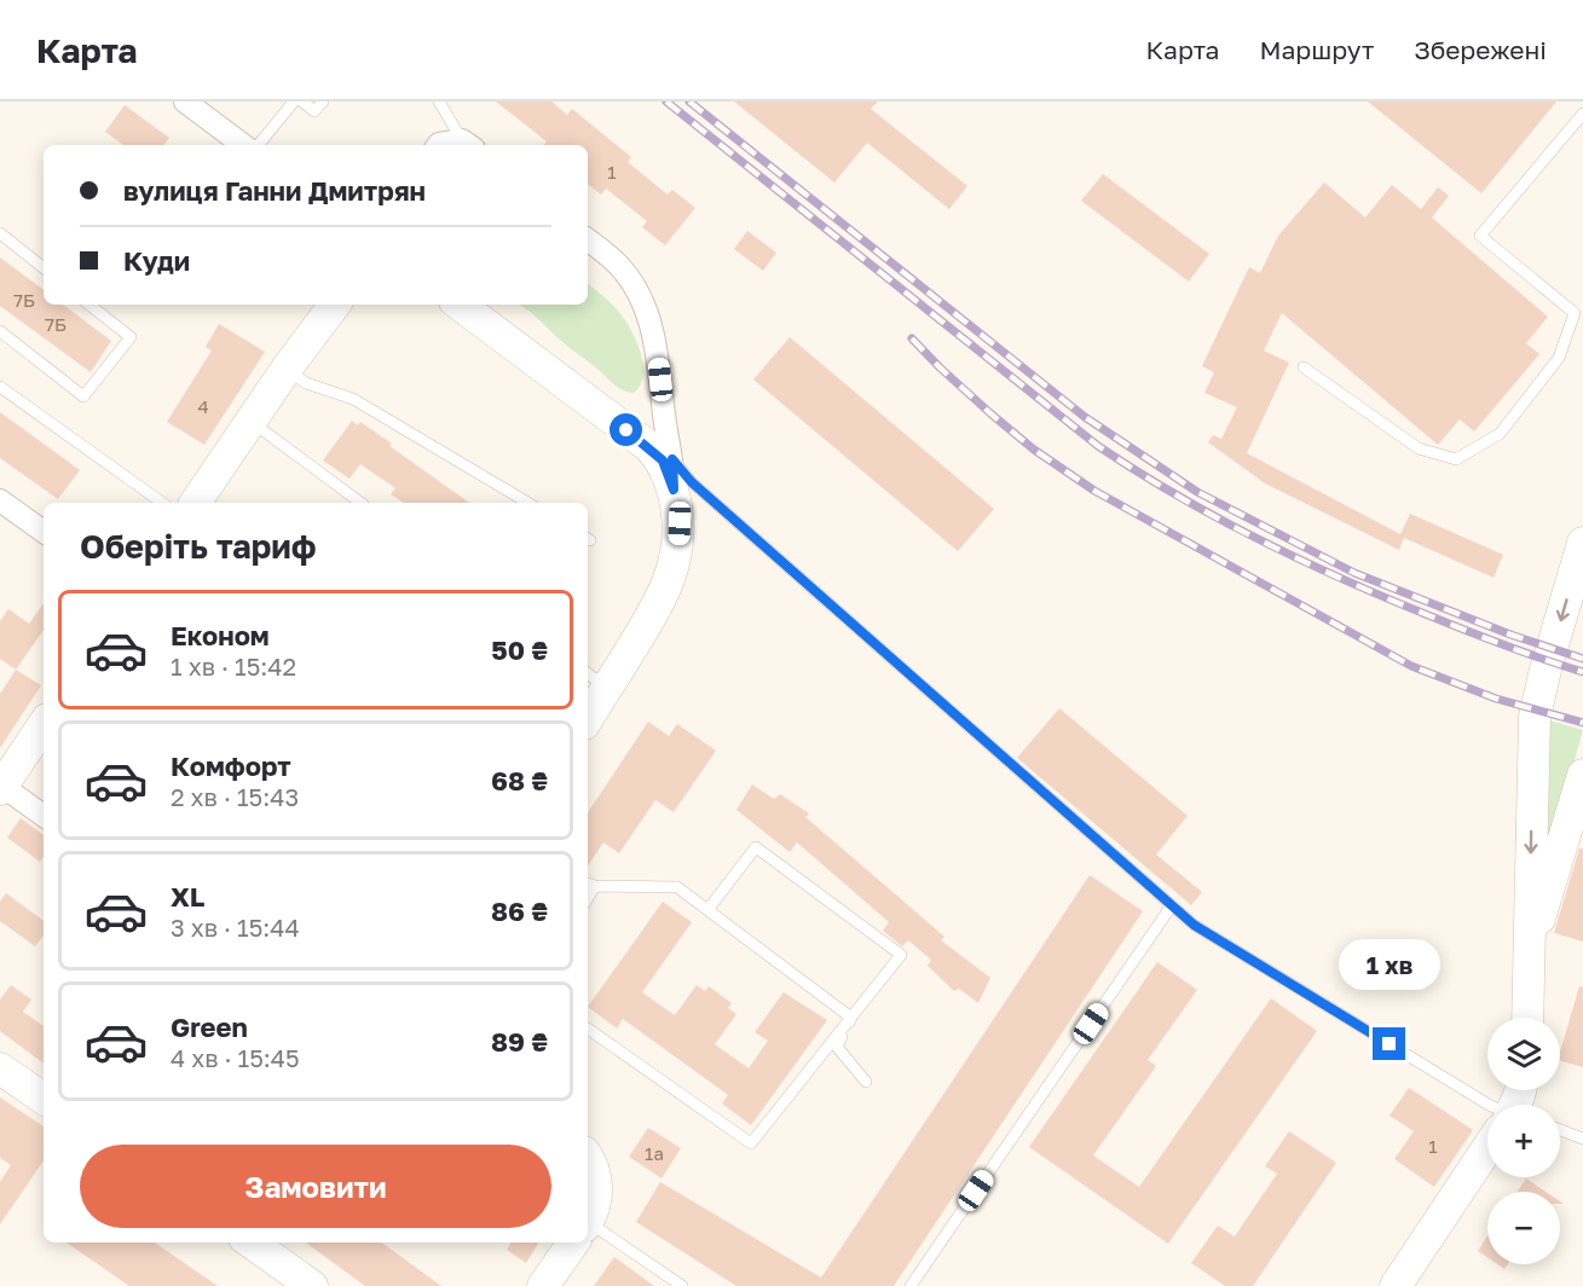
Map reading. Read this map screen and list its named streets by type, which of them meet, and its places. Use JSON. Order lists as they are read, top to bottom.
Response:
{
  "house_numbers": [
    "1",
    "7Б",
    "7Б",
    "4",
    "1",
    "1а"
  ],
  "page": {
    "header": "Карта",
    "nav": ["Карта", "Маршрут", "Збережені"],
    "banner": ["вулиця Ганни Дмитрян", "Куди"],
    "heading": "Оберіть тариф",
    "list": [
      {
        "name": "Економ",
        "note": "1 хв · 15:42",
        "value": "50 ₴"
      },
      {
        "name": "Комфорт",
        "note": "2 хв · 15:43",
        "value": "68 ₴"
      },
      {
        "name": "XL",
        "note": "3 хв · 15:44",
        "value": "86 ₴"
      },
      {
        "name": "Green",
        "note": "4 хв · 15:45",
        "value": "89 ₴"
      }
    ],
    "bubble": "1 хв",
    "map_buttons": ["+", "−"],
    "buttons": "Замовити"
  }
}
